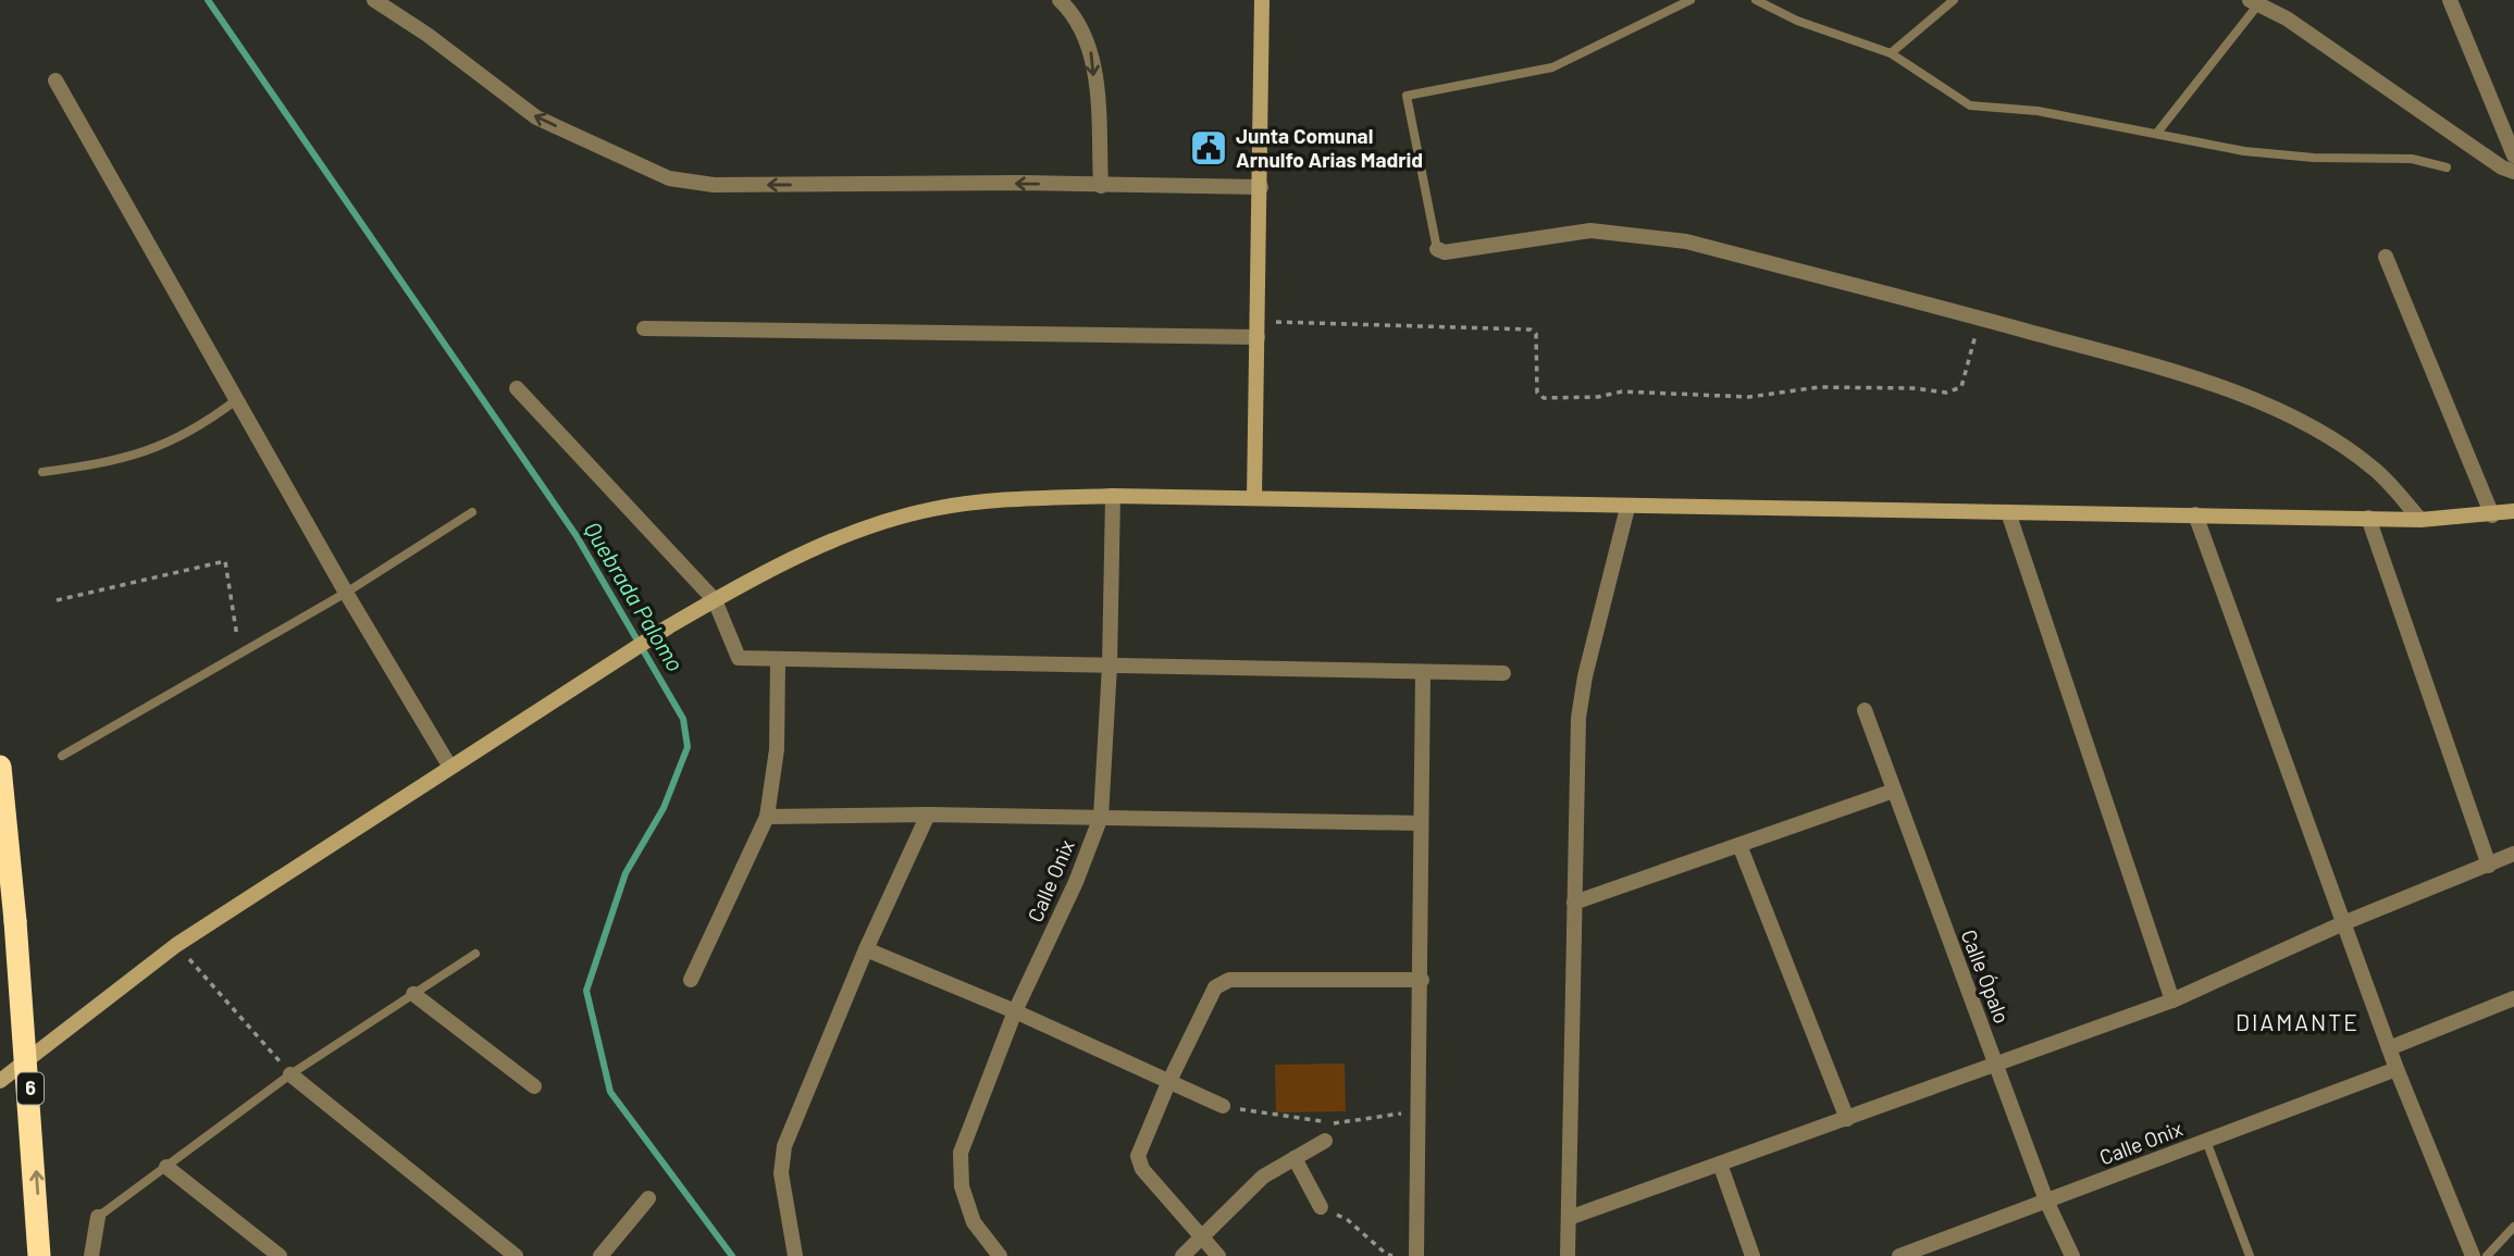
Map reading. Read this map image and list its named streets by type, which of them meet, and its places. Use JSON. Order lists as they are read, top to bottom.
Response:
{
  "streets": {
    "highway": ["6"],
    "street": ["Calle Onix", "Calle Ópalo"]
  },
  "crossings": [
    ["Calle Onix", "Calle Ópalo"]
  ],
  "districts": ["DIAMANTE"],
  "water": ["Quebrada Palomo"],
  "places": {
    "public building": ["Junta Comunal Arnulfo Arias Madrid"]
  }
}
